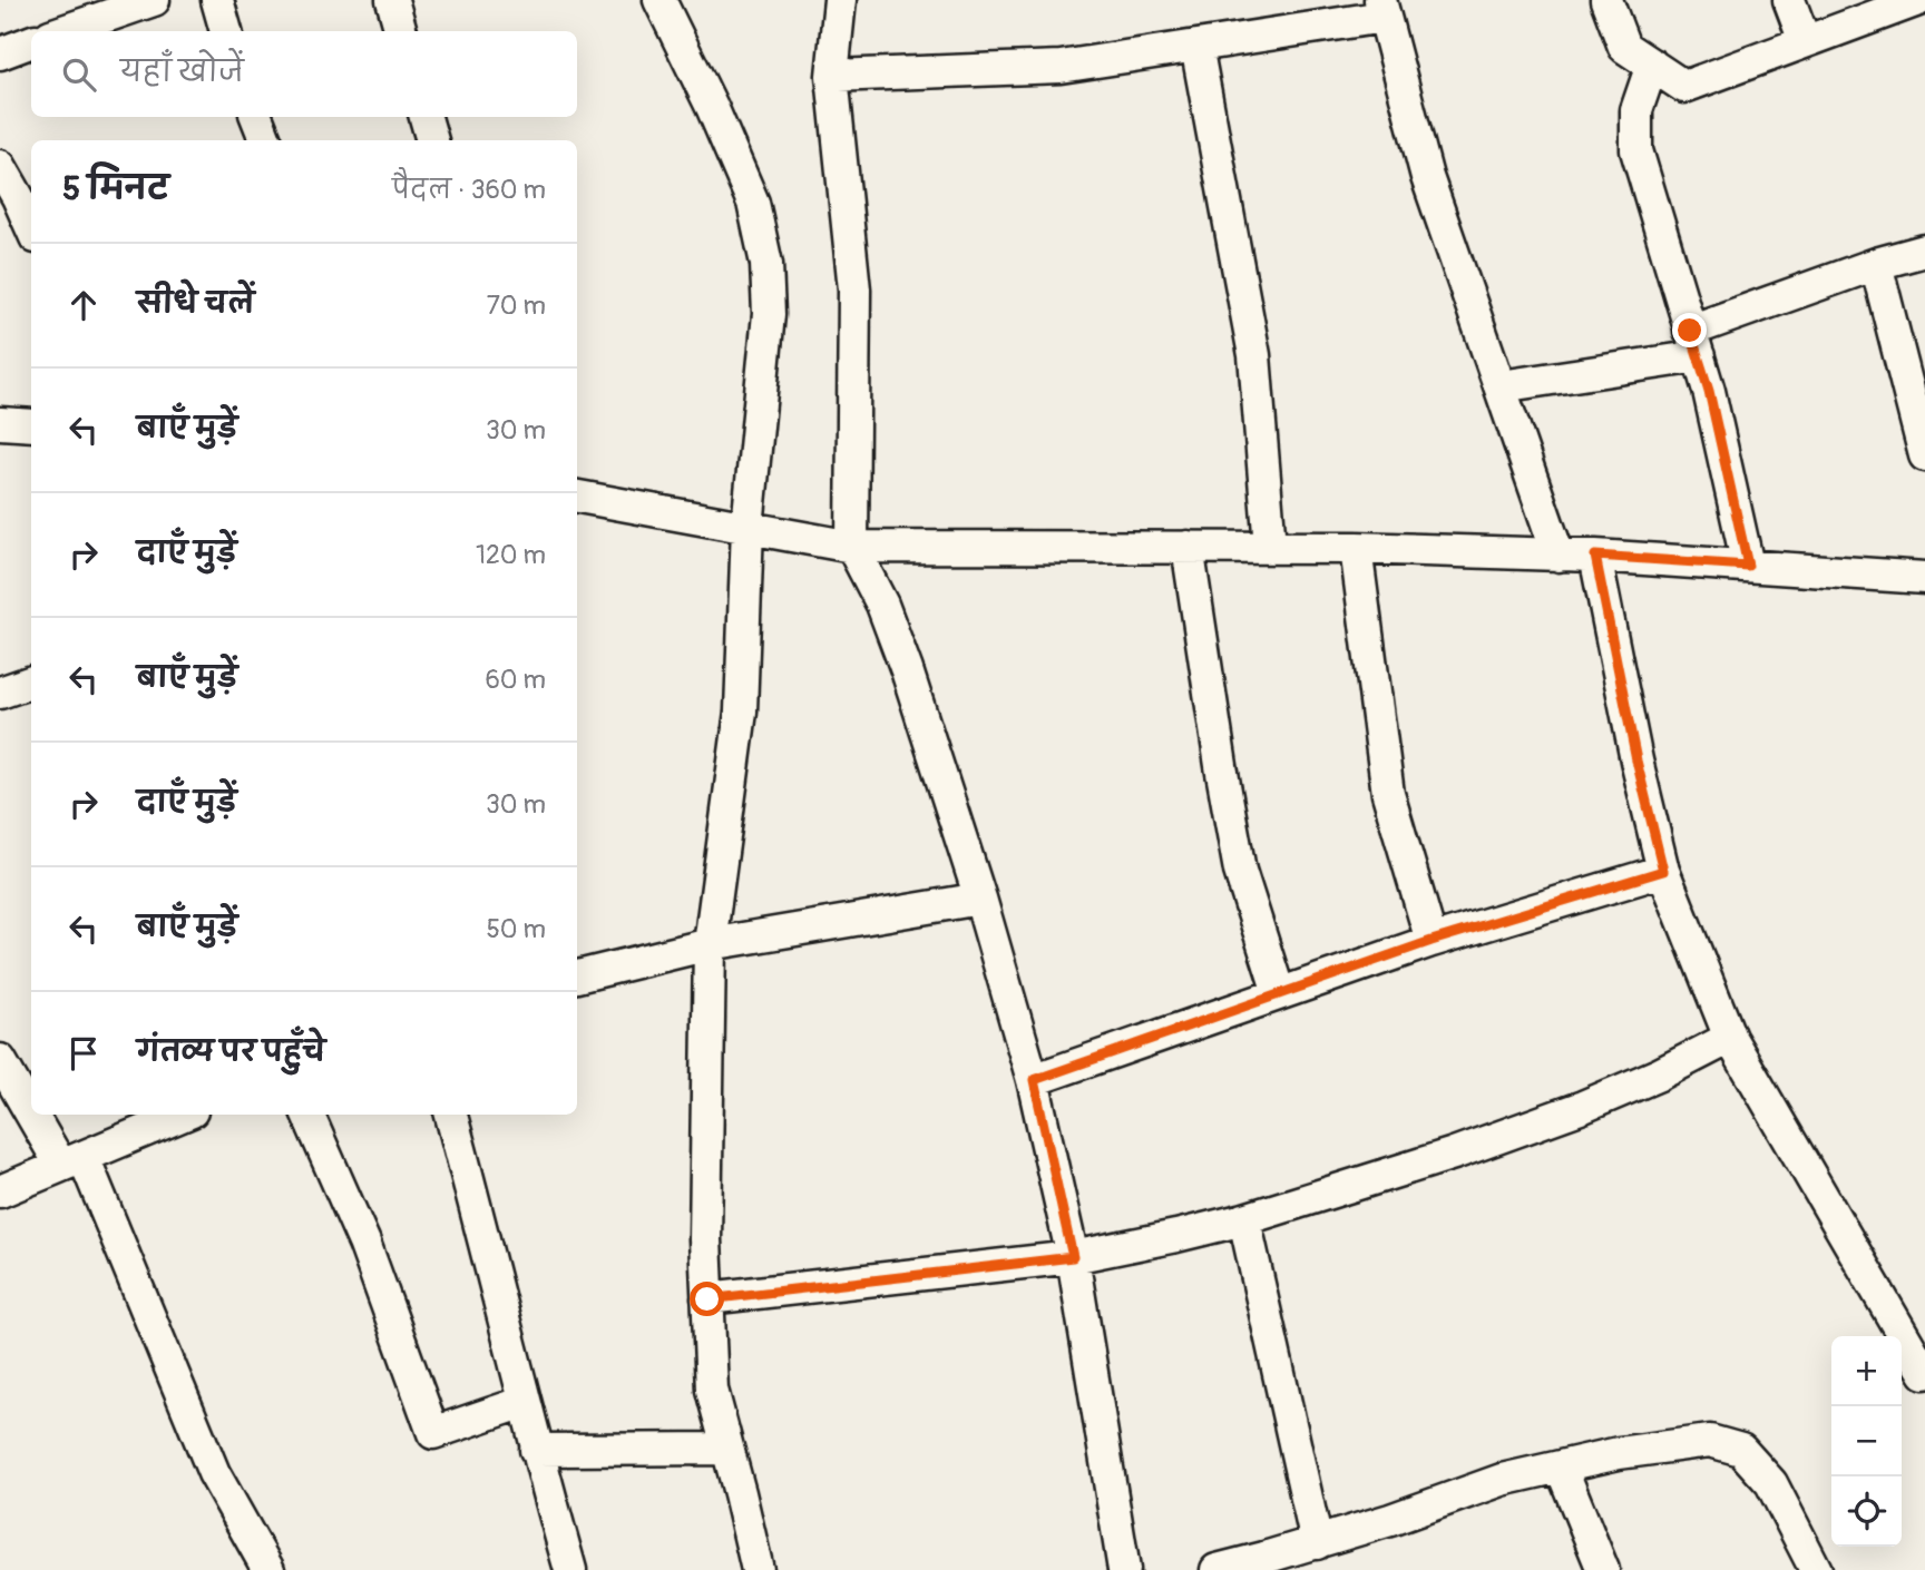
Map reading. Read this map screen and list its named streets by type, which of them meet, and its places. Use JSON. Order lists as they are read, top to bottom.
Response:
{
  "page": {
    "search": "यहाँ खोजें",
    "heading": ["5 मिनट", "पैदल · 360 m"],
    "list": [
      ["सीधे चलें", "70 m"],
      ["बाएँ मुड़ें", "30 m"],
      ["दाएँ मुड़ें", "120 m"],
      ["बाएँ मुड़ें", "60 m"],
      ["दाएँ मुड़ें", "30 m"],
      ["बाएँ मुड़ें", "50 m"],
      "गंतव्य पर पहुँचे"
    ],
    "map_buttons": ["+", "−"]
  }
}
